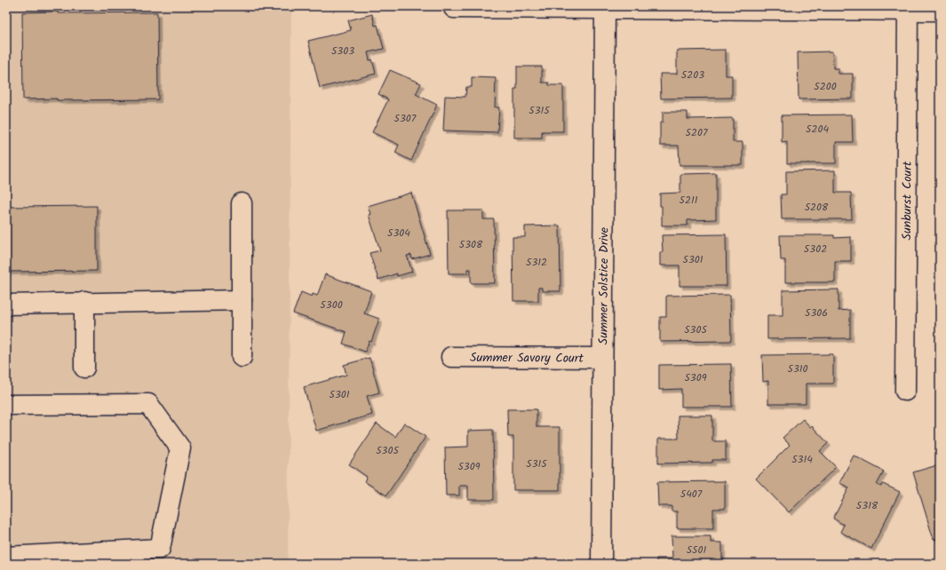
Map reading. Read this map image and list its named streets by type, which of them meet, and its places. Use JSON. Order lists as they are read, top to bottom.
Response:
{
  "streets": {
    "street": ["Sunburst Court", "Summer Solstice Drive", "Summer Savory Court"]
  },
  "crossings": [
    ["Summer Solstice Drive", "Summer Savory Court"]
  ],
  "house_numbers": [
    "5303",
    "5203",
    "5200",
    "5315",
    "5307",
    "5204",
    "5207",
    "5211",
    "5208",
    "5304",
    "5308",
    "5302",
    "5301",
    "5312",
    "5300",
    "5306",
    "5305",
    "5310",
    "5309",
    "5301",
    "5305",
    "5314",
    "5315",
    "5309",
    "5407",
    "5318",
    "5501"
  ]
}
